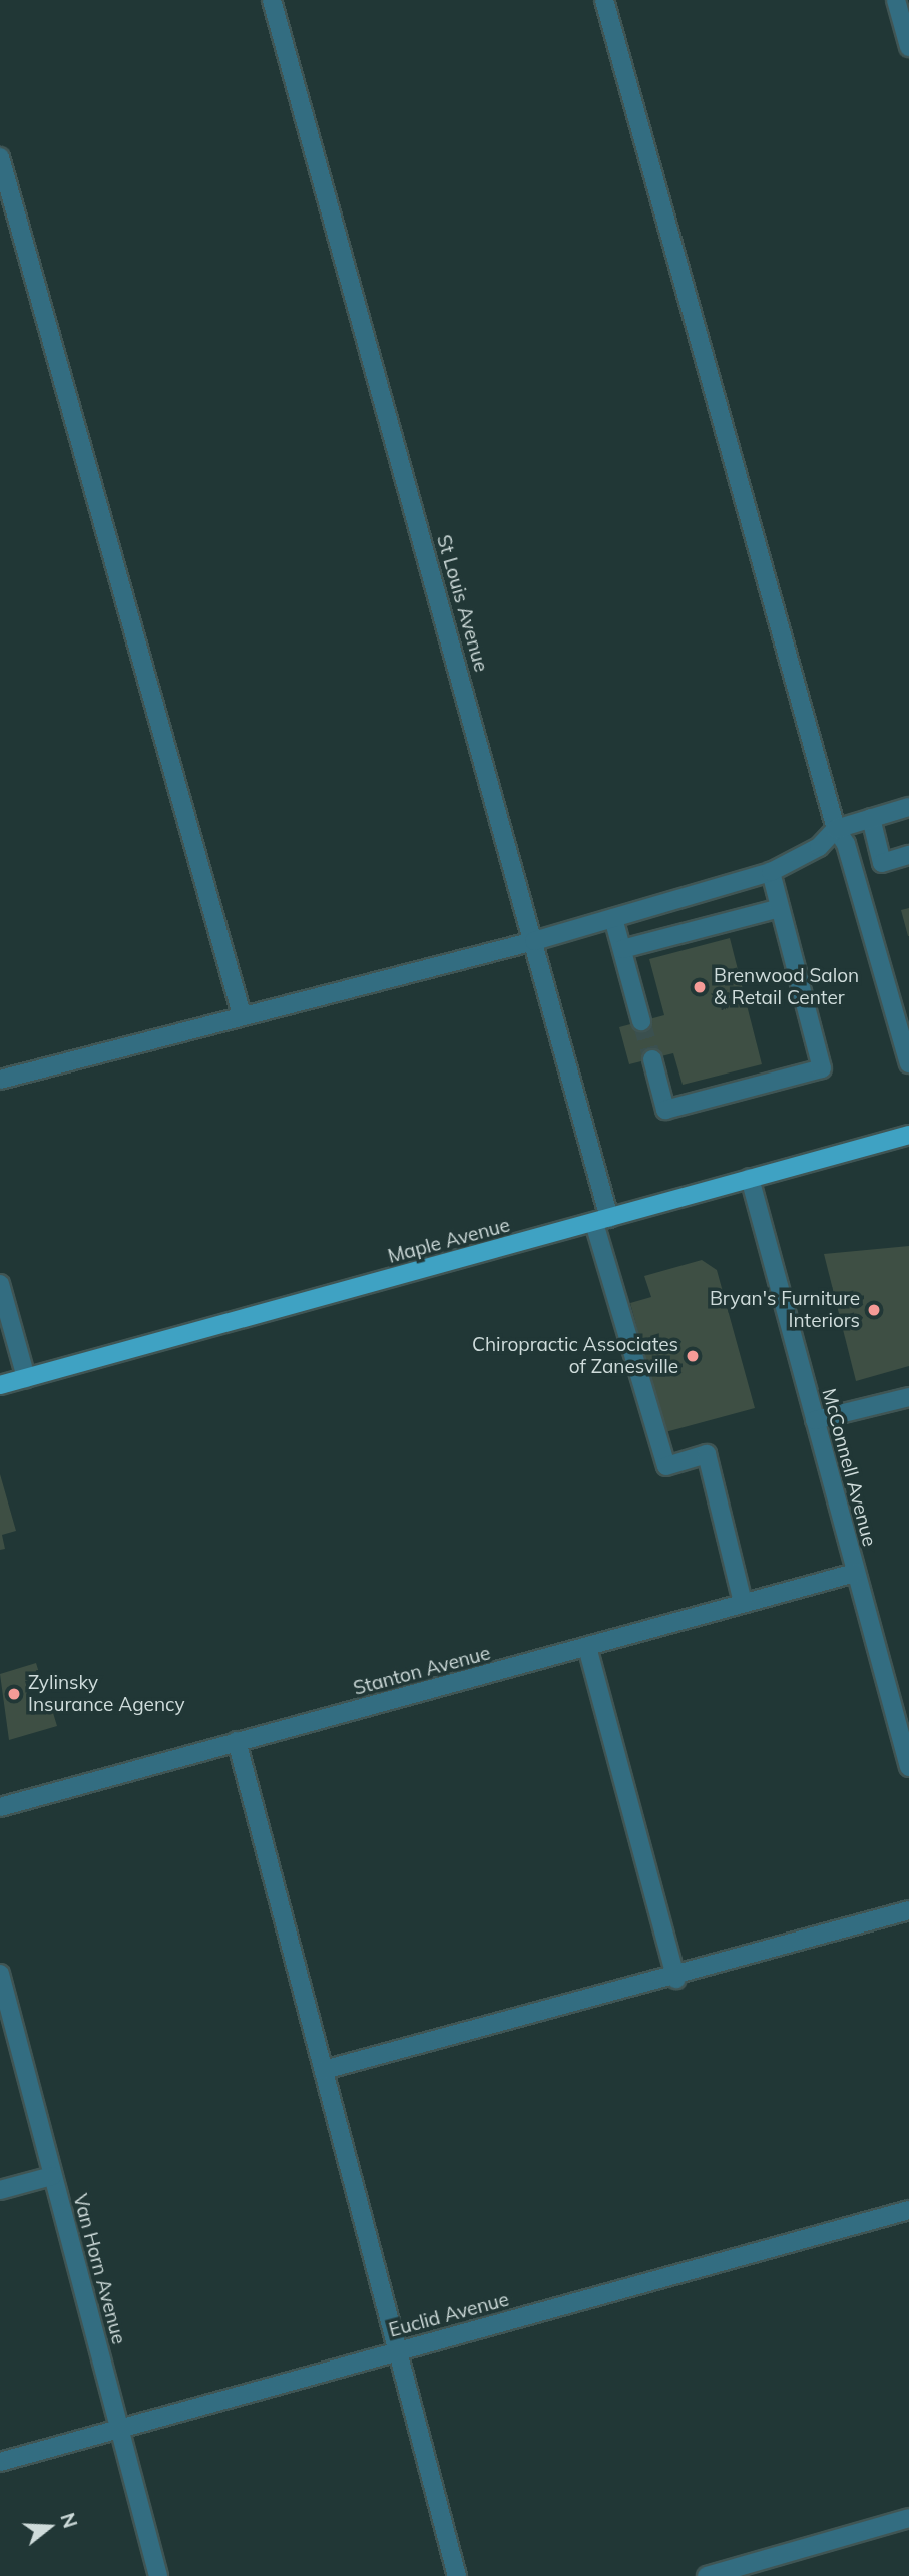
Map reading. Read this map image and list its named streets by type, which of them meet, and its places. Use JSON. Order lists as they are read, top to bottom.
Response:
{
  "streets": {
    "main road": ["Maple Avenue"],
    "street": [
      "St Louis Avenue",
      "McConnell Avenue",
      "Stanton Avenue",
      "Van Horn Avenue",
      "Euclid Avenue"
    ]
  },
  "crossings": [
    ["St Louis Avenue", "Maple Avenue"],
    ["St Louis Avenue", "Stanton Avenue"],
    ["Maple Avenue", "McConnell Avenue"],
    ["McConnell Avenue", "Stanton Avenue"],
    ["Van Horn Avenue", "Euclid Avenue"]
  ],
  "places": [
    "Brenwood Salon & Retail Center",
    "Bryan's Furniture Interiors",
    "Chiropractic Associates of Zanesville",
    "Zylinsky Insurance Agency"
  ],
  "north": "right"
}
